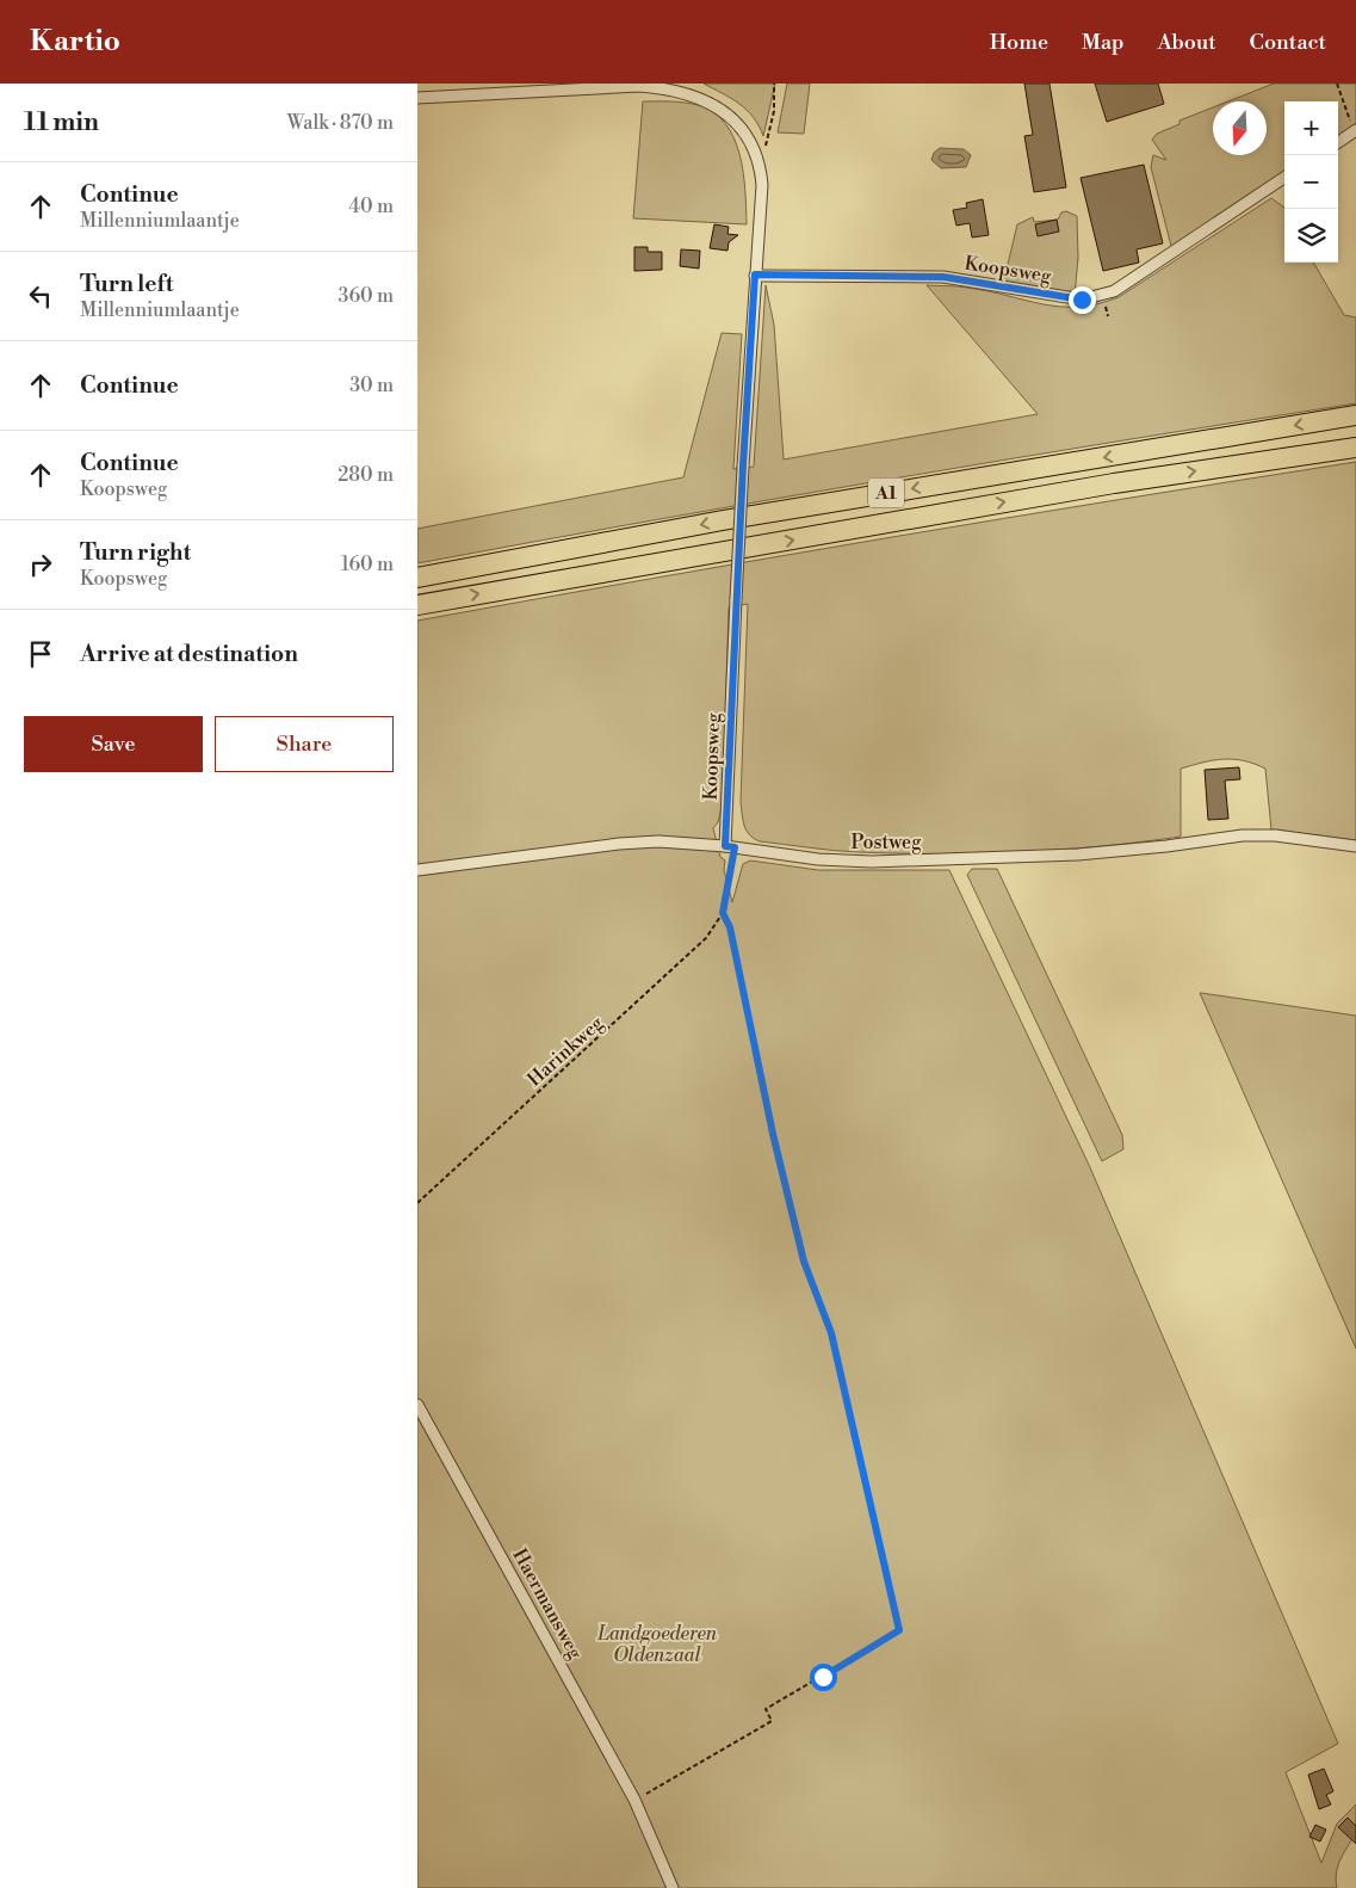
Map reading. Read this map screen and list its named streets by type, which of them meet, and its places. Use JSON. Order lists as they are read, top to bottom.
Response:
{
  "streets": {
    "highway": ["A1"],
    "street": ["Koopsweg", "Postweg", "Haermansweg"],
    "path": ["Harinkweg"]
  },
  "crossings": [
    ["Koopsweg", "Postweg"]
  ],
  "parks": ["Landgoederen Oldenzaal"],
  "north": "bottom",
  "page": {
    "header": "Kartio",
    "nav": [
      "Home",
      "Map",
      "About",
      "Contact"
    ],
    "heading": ["11 min", "Walk · 870 m"],
    "map_buttons": ["+", "−"],
    "list": [
      ["Continue", "Millenniumlaantje", "40 m"],
      ["Turn left", "Millenniumlaantje", "360 m"],
      ["Continue", "30 m"],
      ["Continue", "Koopsweg", "280 m"],
      ["Turn right", "Koopsweg", "160 m"],
      "Arrive at destination"
    ],
    "buttons": ["Save", "Share"]
  }
}
